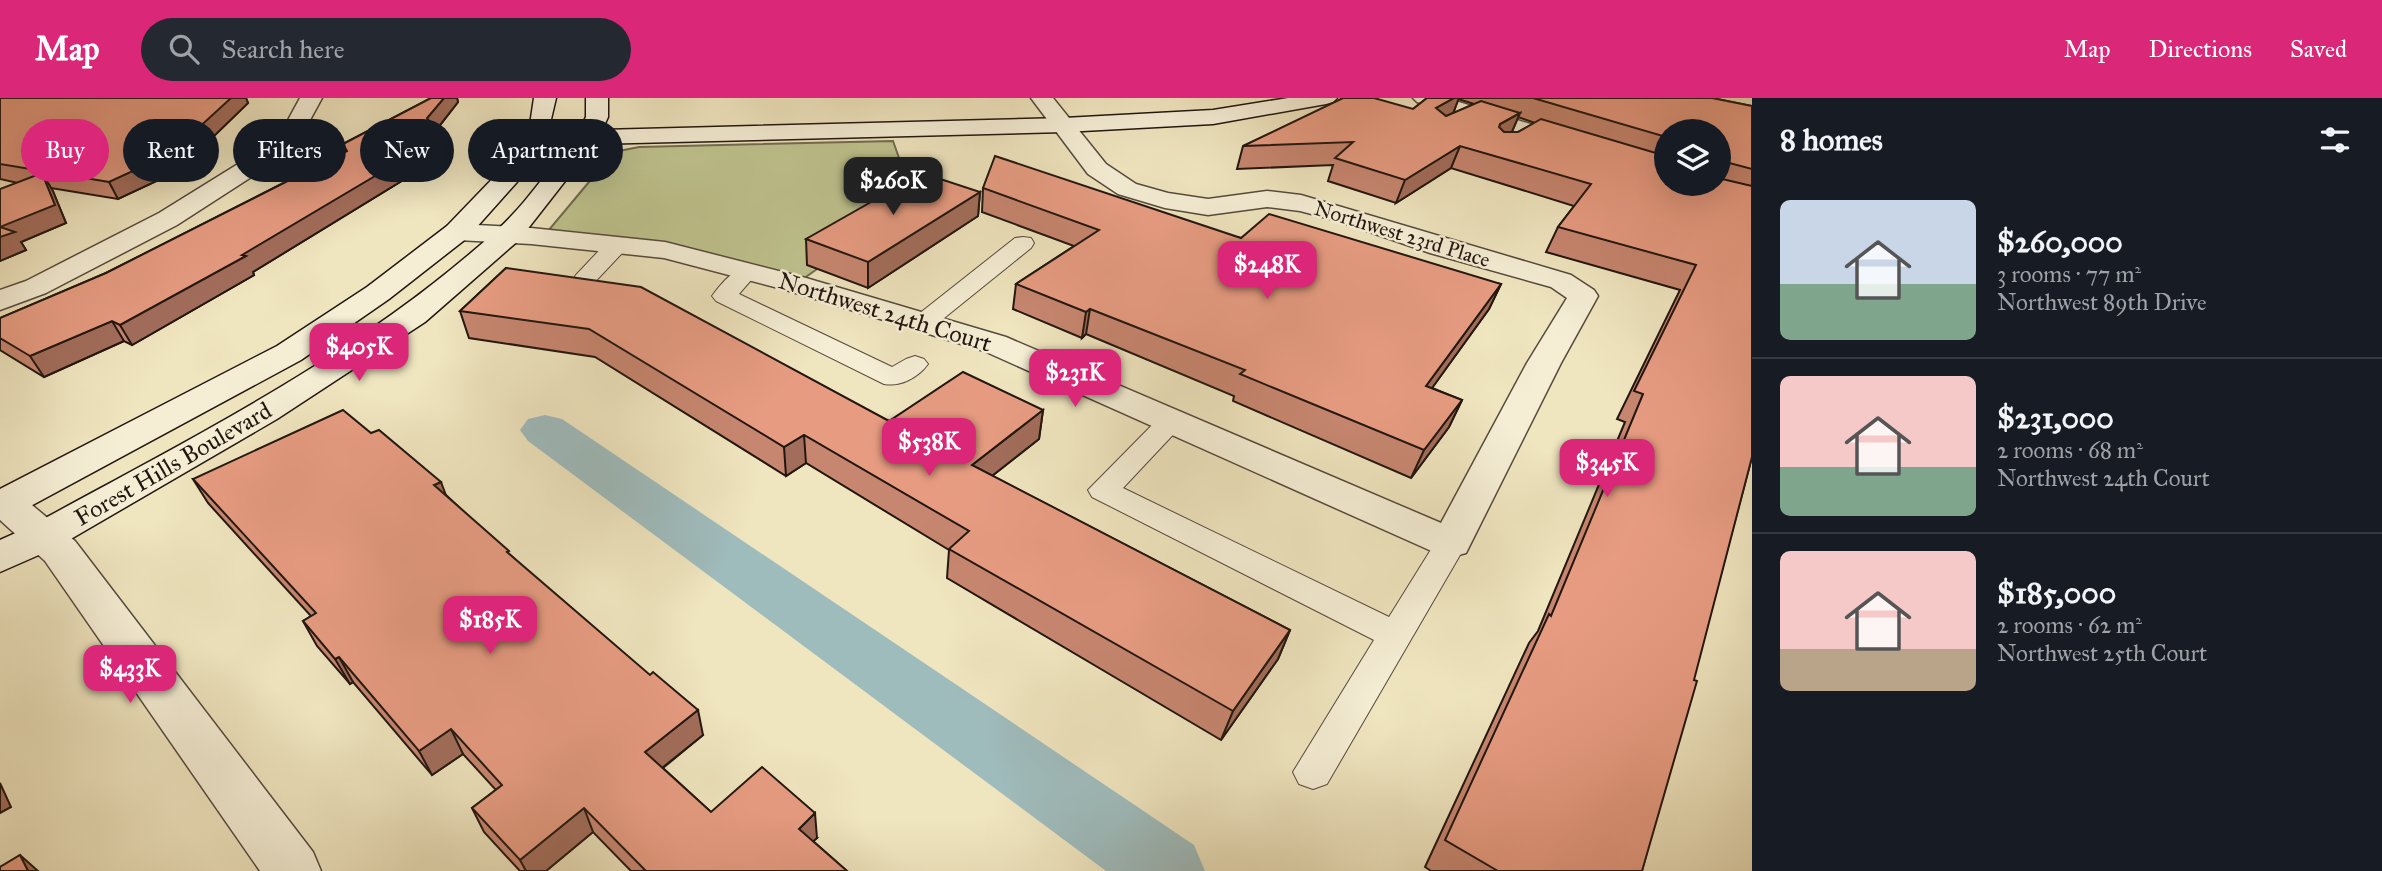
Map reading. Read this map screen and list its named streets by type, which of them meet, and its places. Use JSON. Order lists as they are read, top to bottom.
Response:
{
  "streets": {
    "street": ["Northwest 23rd Place", "Northwest 24th Court", "Forest Hills Boulevard"]
  },
  "crossings": [
    ["Northwest 23rd Place", "Northwest 24th Court"],
    ["Northwest 24th Court", "Forest Hills Boulevard"]
  ],
  "page": {
    "header": "Map",
    "search": "Search here",
    "nav": ["Map", "Directions", "Saved"],
    "heading": "8 homes",
    "chip": [
      "Buy",
      "Rent",
      "Filters",
      "New",
      "Apartment"
    ],
    "price": [
      "$260K",
      "$248K",
      "$405K",
      "$231K",
      "$538K",
      "$345K",
      "$185K",
      "$433K"
    ],
    "list": [
      {
        "name": "$260,000",
        "note": "3 rooms · 77 m² · Northwest 89th Drive"
      },
      {
        "name": "$231,000",
        "note": "2 rooms · 68 m² · Northwest 24th Court"
      },
      {
        "name": "$185,000",
        "note": "2 rooms · 62 m² · Northwest 25th Court"
      }
    ]
  }
}
